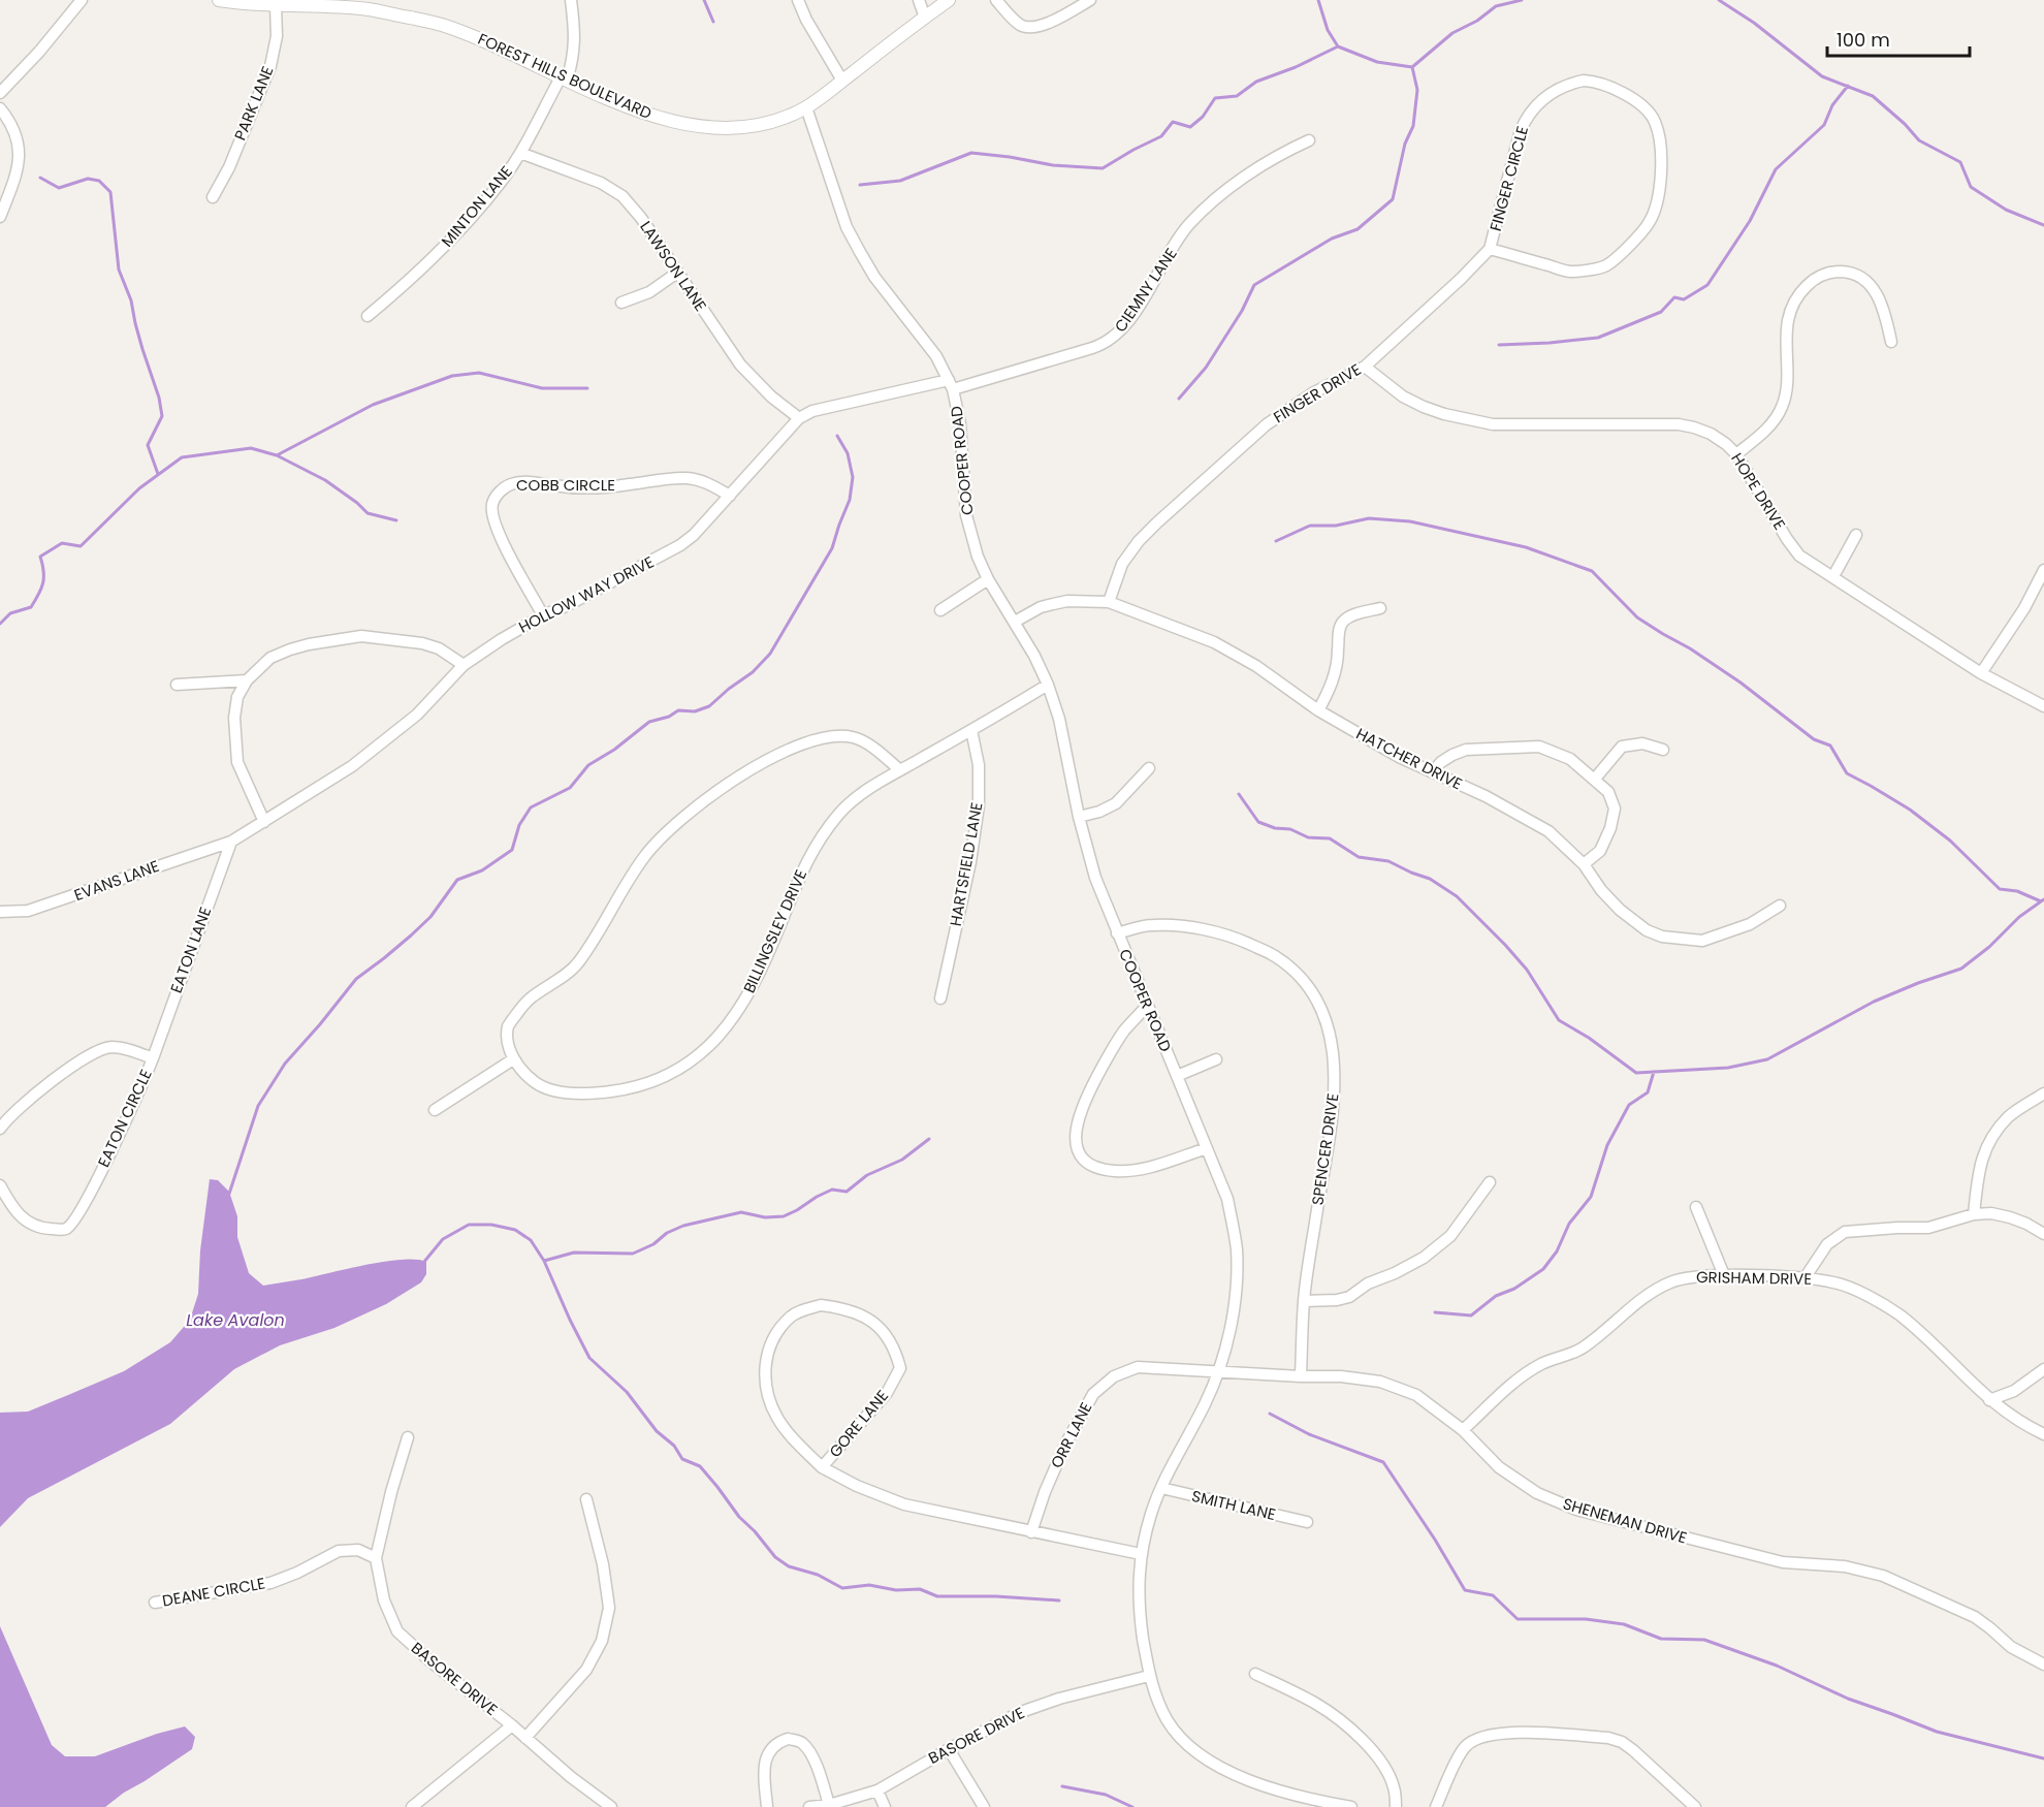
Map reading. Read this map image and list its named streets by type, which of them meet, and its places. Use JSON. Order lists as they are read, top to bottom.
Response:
{
  "streets": {
    "main road": ["FOREST HILLS BOULEVARD"],
    "street": [
      "PARK LANE",
      "FINGER CIRCLE",
      "MINTON LANE",
      "LAWSON LANE",
      "CIEMNY LANE",
      "FINGER DRIVE",
      "COOPER ROAD",
      "COBB CIRCLE",
      "HOPE DRIVE",
      "HOLLOW WAY DRIVE",
      "HATCHER DRIVE",
      "HARTSFIELD LANE",
      "EVANS LANE",
      "BILLINGSLEY DRIVE",
      "EATON LANE",
      "EATON CIRCLE",
      "SPENCER DRIVE",
      "GRISHAM DRIVE",
      "GORE LANE",
      "ORR LANE",
      "SMITH LANE",
      "SHENEMAN DRIVE",
      "DEANE CIRCLE",
      "BASORE DRIVE"
    ]
  },
  "crossings": [
    ["FOREST HILLS BOULEVARD", "PARK LANE"],
    ["FOREST HILLS BOULEVARD", "MINTON LANE"],
    ["FOREST HILLS BOULEVARD", "COOPER ROAD"],
    ["FINGER CIRCLE", "FINGER DRIVE"],
    ["MINTON LANE", "LAWSON LANE"],
    ["LAWSON LANE", "HOLLOW WAY DRIVE"],
    ["CIEMNY LANE", "COOPER ROAD"],
    ["CIEMNY LANE", "HOLLOW WAY DRIVE"],
    ["FINGER DRIVE", "HOPE DRIVE"],
    ["FINGER DRIVE", "HATCHER DRIVE"],
    ["COOPER ROAD", "HOLLOW WAY DRIVE"],
    ["COOPER ROAD", "HATCHER DRIVE"],
    ["COOPER ROAD", "BILLINGSLEY DRIVE"],
    ["COOPER ROAD", "SPENCER DRIVE"],
    ["COOPER ROAD", "GORE LANE"],
    ["COOPER ROAD", "ORR LANE"],
    ["COOPER ROAD", "SMITH LANE"],
    ["COOPER ROAD", "SHENEMAN DRIVE"],
    ["COOPER ROAD", "BASORE DRIVE"],
    ["COBB CIRCLE", "HOLLOW WAY DRIVE"],
    ["HOLLOW WAY DRIVE", "EVANS LANE"],
    ["HOLLOW WAY DRIVE", "EATON LANE"],
    ["HARTSFIELD LANE", "BILLINGSLEY DRIVE"],
    ["EVANS LANE", "EATON LANE"],
    ["EATON LANE", "EATON CIRCLE"],
    ["SPENCER DRIVE", "SHENEMAN DRIVE"],
    ["GRISHAM DRIVE", "SHENEMAN DRIVE"],
    ["GORE LANE", "ORR LANE"],
    ["ORR LANE", "SHENEMAN DRIVE"],
    ["DEANE CIRCLE", "BASORE DRIVE"]
  ],
  "water": ["Lake Avalon"],
  "scale_bar": "100 m"
}
